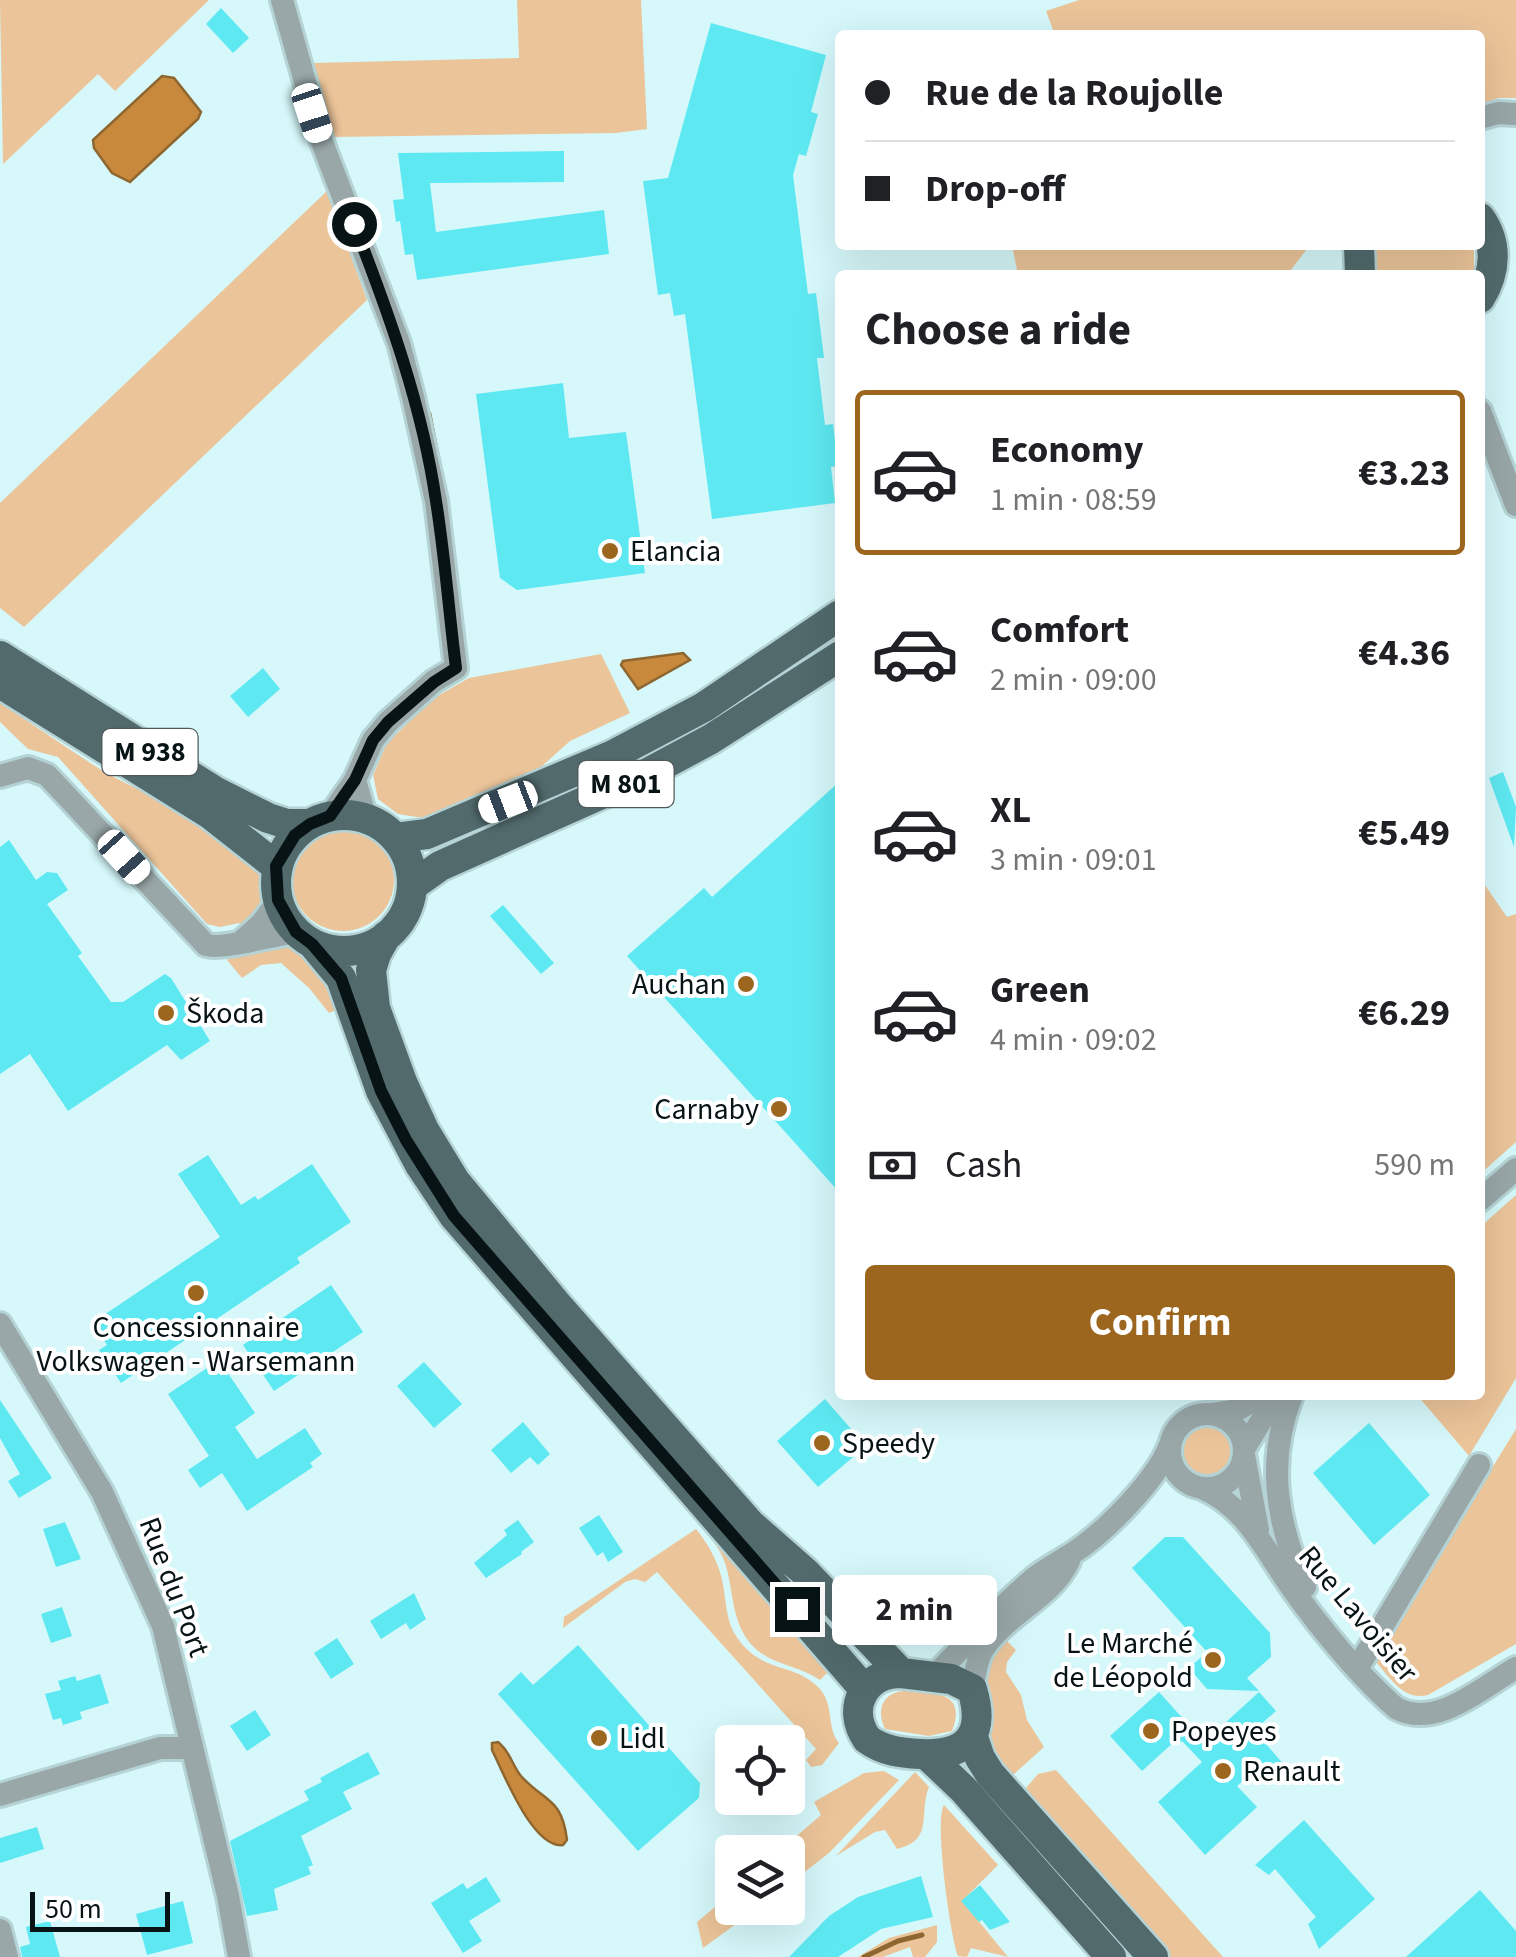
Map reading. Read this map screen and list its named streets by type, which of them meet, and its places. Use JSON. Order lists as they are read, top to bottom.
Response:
{
  "streets": {
    "main road": ["M 938", "M 801"],
    "street": ["Rue du Port", "Rue Lavoisier"]
  },
  "crossings": [
    ["M 938", "M 801"]
  ],
  "places": [
    "Elancia",
    "Auchan",
    "Škoda",
    "Carnaby",
    "Concessionnaire Volkswagen - Warsemann",
    "Speedy",
    "Le Marché de Léopold",
    "Popeyes",
    "Lidl",
    "Renault"
  ],
  "scale_bar": "50 m",
  "page": {
    "banner": ["Rue de la Roujolle", "Drop-off"],
    "heading": "Choose a ride",
    "list": [
      {
        "name": "Economy",
        "note": "1 min · 08:59",
        "value": "€3.23"
      },
      {
        "name": "Comfort",
        "note": "2 min · 09:00",
        "value": "€4.36"
      },
      {
        "name": "XL",
        "note": "3 min · 09:01",
        "value": "€5.49"
      },
      {
        "name": "Green",
        "note": "4 min · 09:02",
        "value": "€6.29"
      }
    ],
    "pay": ["Cash", "590 m"],
    "buttons": "Confirm",
    "bubble": "2 min",
    "scale": "50 m"
  }
}
